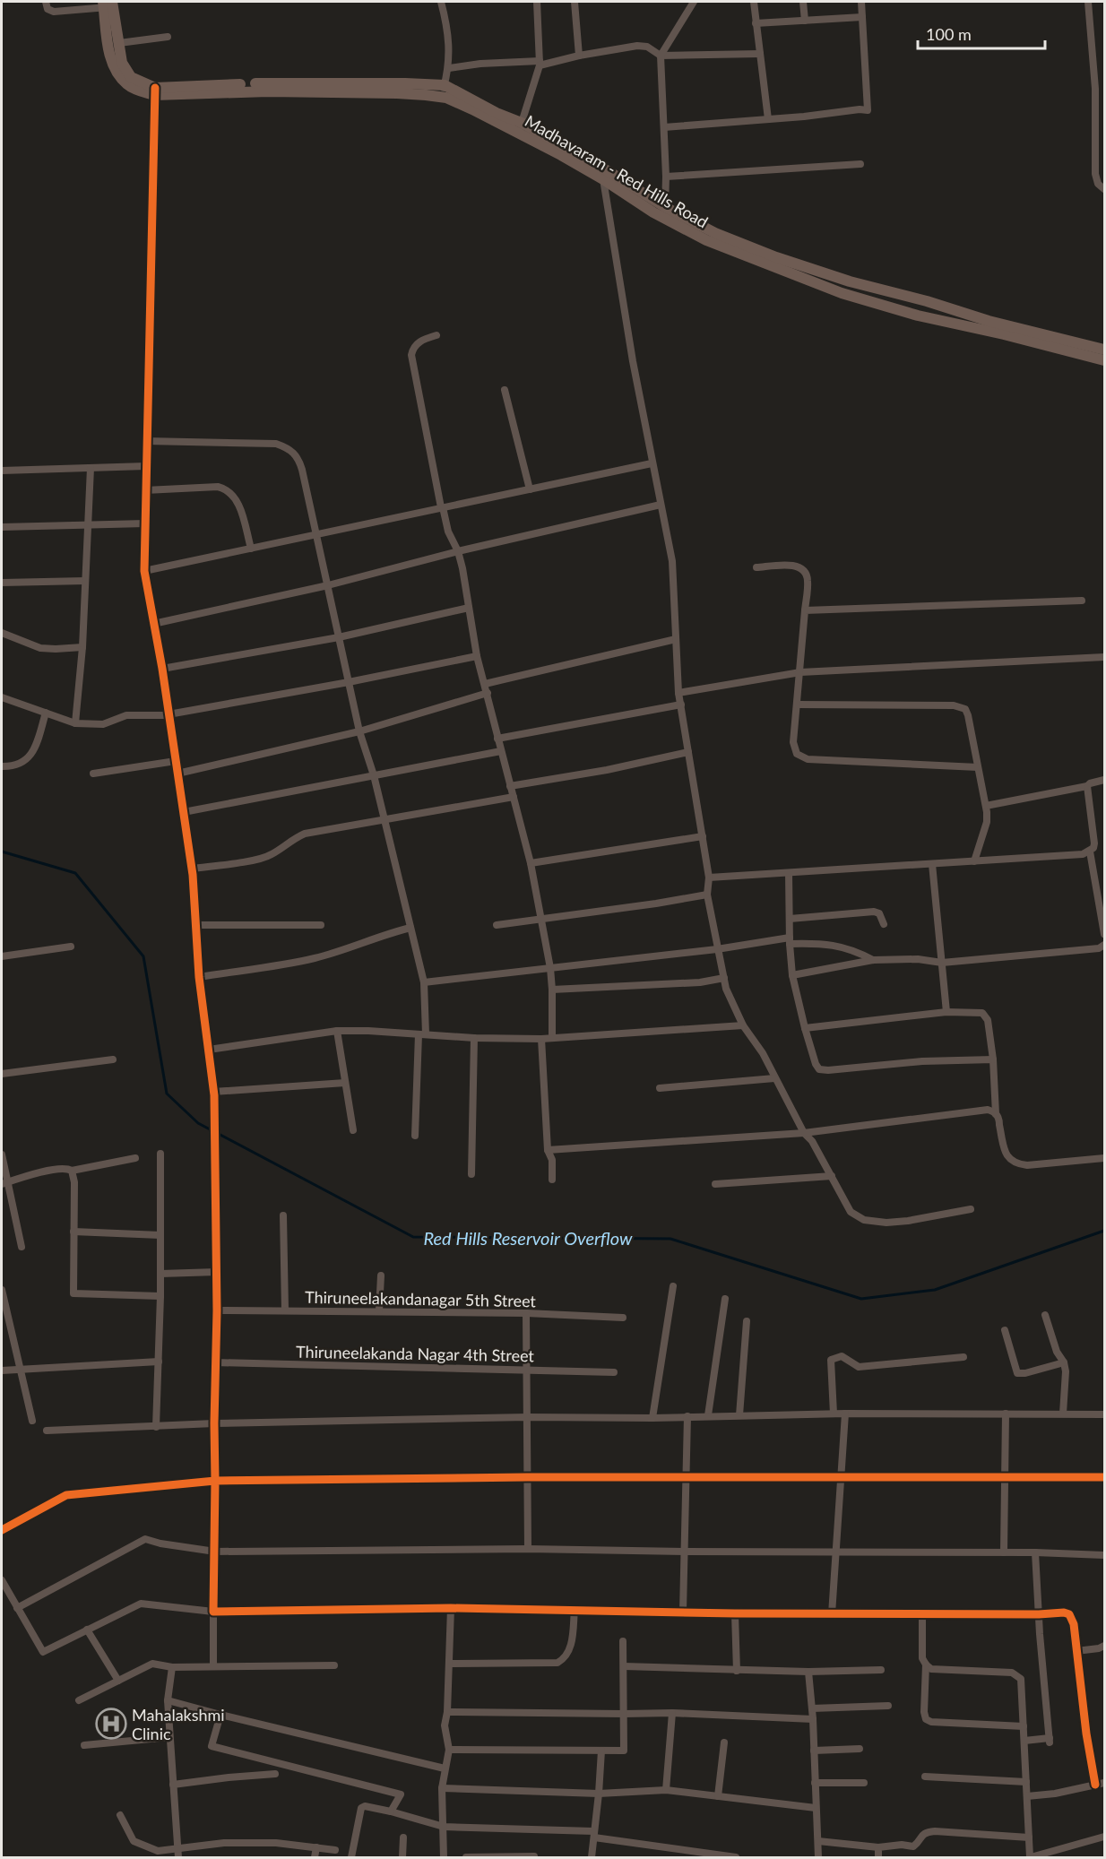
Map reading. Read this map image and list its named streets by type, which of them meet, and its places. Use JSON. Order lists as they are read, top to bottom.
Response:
{
  "streets": {
    "main road": ["Madhavaram - Red Hills Road"],
    "street": ["Thiruneelakandanagar 5th Street", "Thiruneelakanda Nagar 4th Street"]
  },
  "water": ["Red Hills Reservoir Overflow"],
  "places": {
    "hospital": ["Mahalakshmi Clinic"]
  },
  "scale_bar": "100 m"
}
